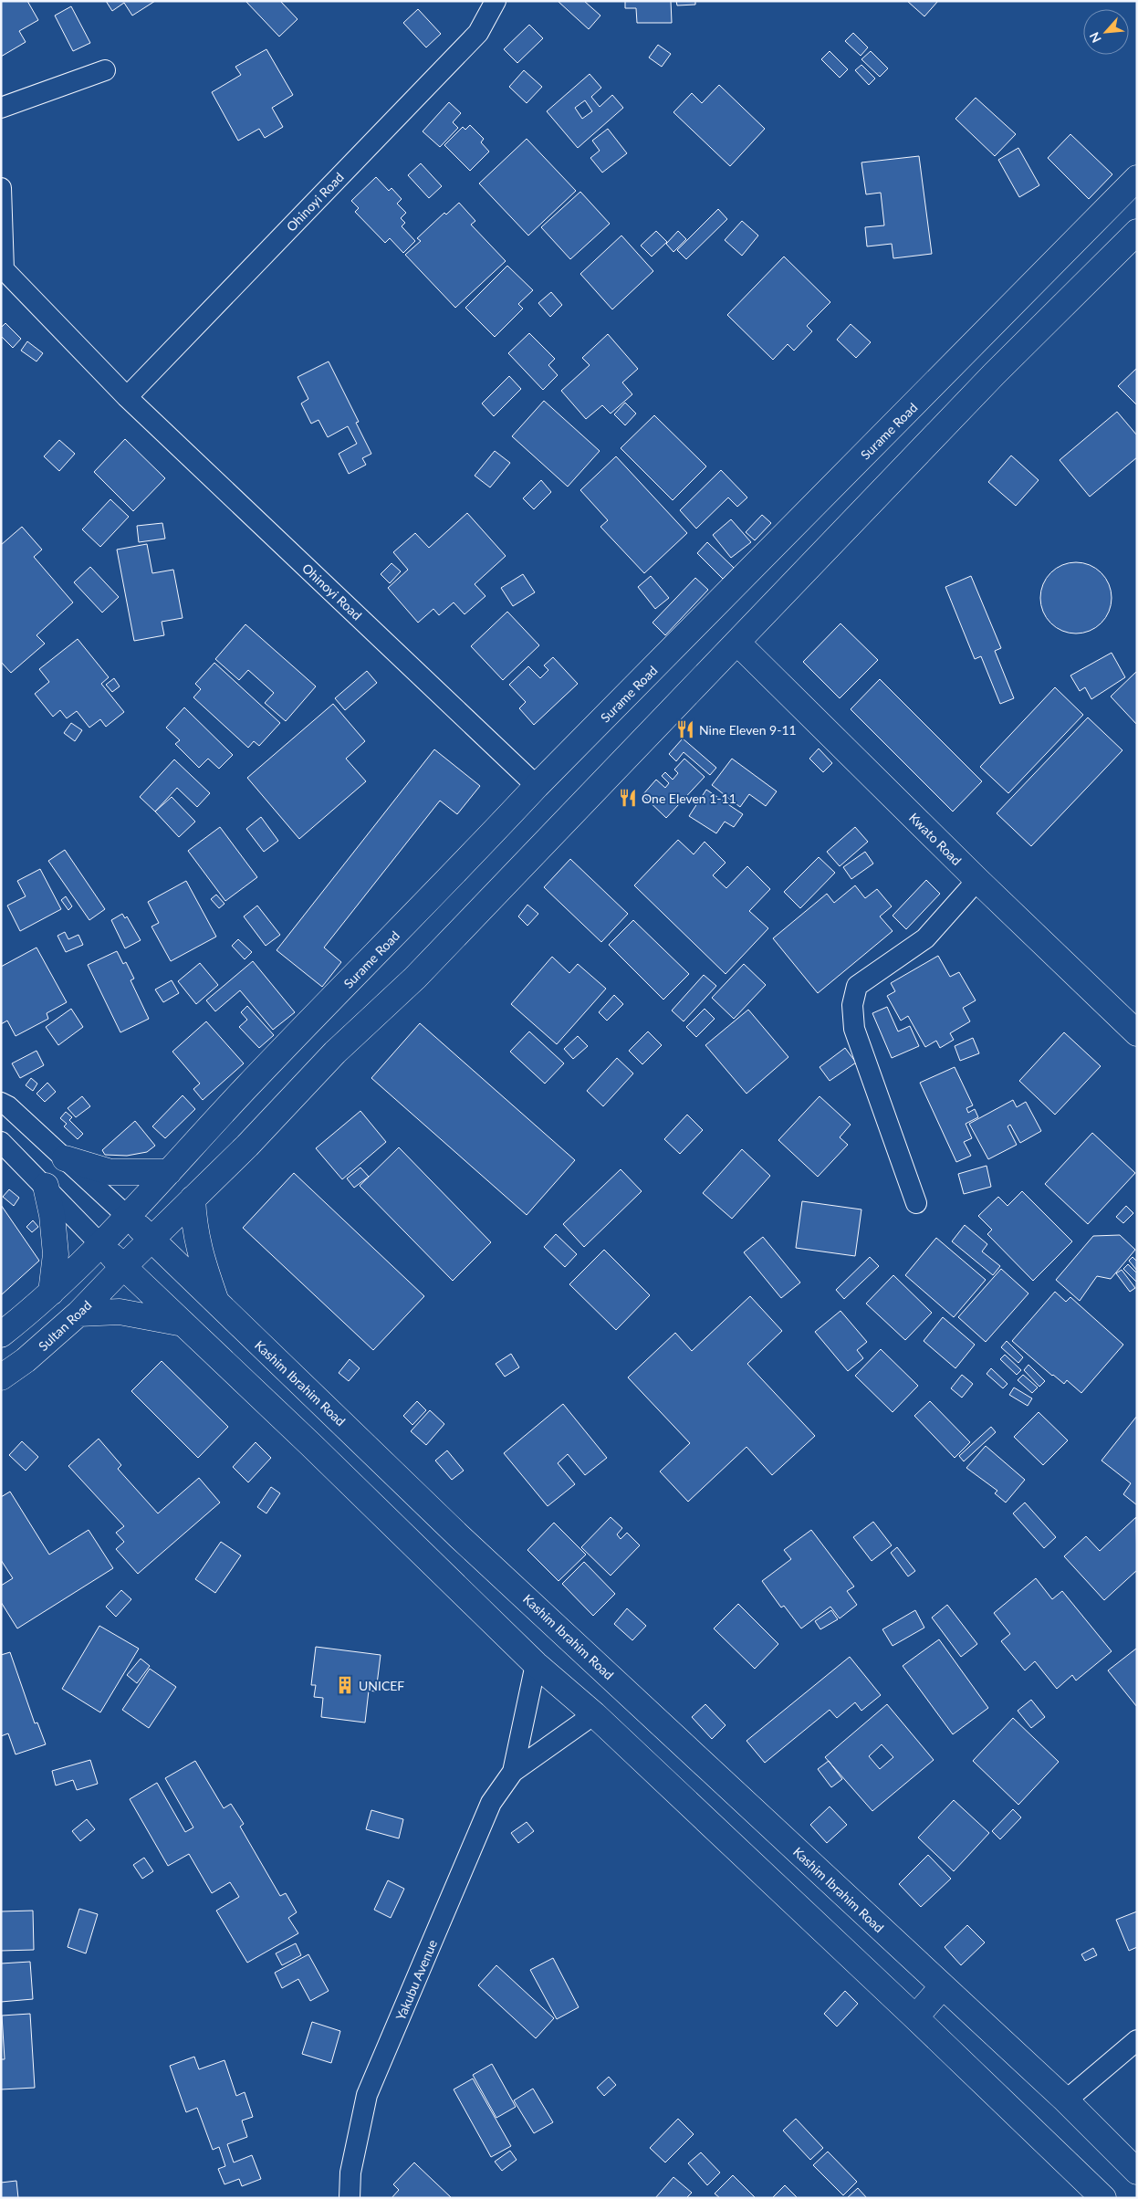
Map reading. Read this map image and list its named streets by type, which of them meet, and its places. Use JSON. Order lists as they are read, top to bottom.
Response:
{
  "streets": {
    "street": [
      "Ohinoyi Road",
      "Surame Road",
      "Kwato Road",
      "Sultan Road",
      "Kashim Ibrahim Road",
      "Yakubu Avenue"
    ]
  },
  "crossings": [
    ["Ohinoyi Road", "Surame Road"],
    ["Surame Road", "Kashim Ibrahim Road"],
    ["Sultan Road", "Kashim Ibrahim Road"]
  ],
  "places": {
    "restaurant": ["Nine Eleven 9-11", "One Eleven 1-11"],
    "building": ["UNICEF"]
  },
  "north": "bottom left"
}
